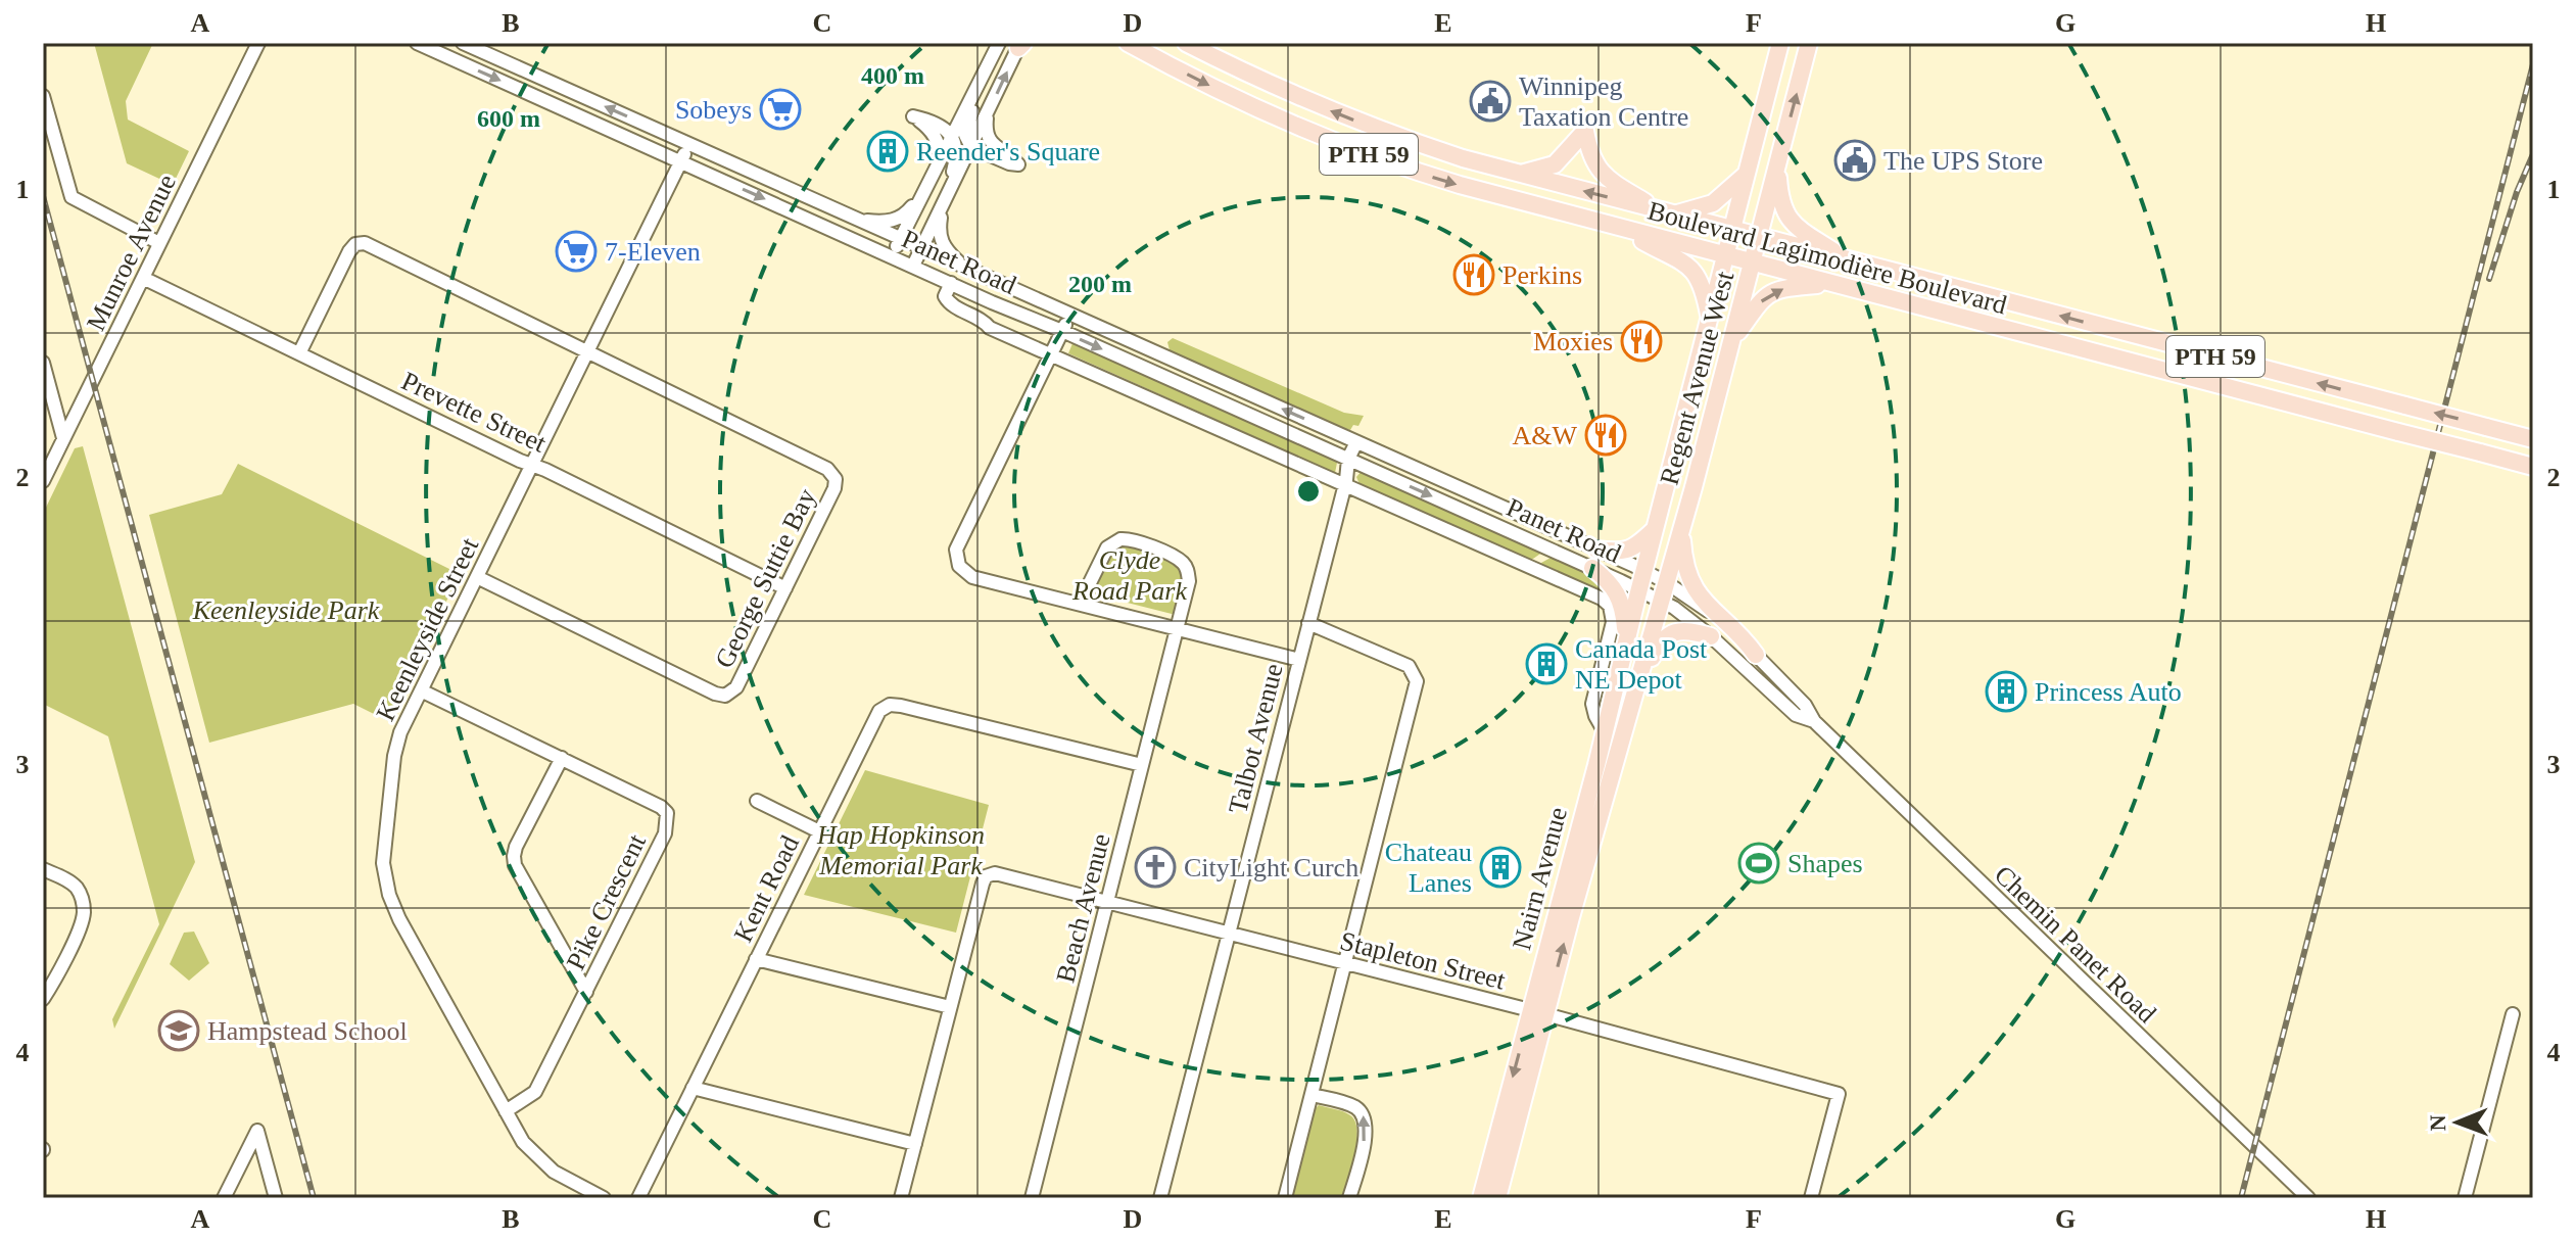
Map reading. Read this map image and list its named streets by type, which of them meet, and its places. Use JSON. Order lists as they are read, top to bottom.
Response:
{
  "streets": {
    "main road": [
      "PTH 59",
      "Boulevard Lagimodière Boulevard",
      "Regent Avenue West",
      "Nairn Avenue"
    ],
    "street": [
      "Munroe Avenue",
      "Panet Road",
      "Prevette Street",
      "George Suttie Bay",
      "Keenleyside Street",
      "Talbot Avenue",
      "Kent Road",
      "Pike Crescent",
      "Beach Avenue",
      "Chemin Panet Road",
      "Stapleton Street"
    ]
  },
  "crossings": [
    ["Munroe Avenue", "Prevette Street"],
    ["Boulevard Lagimodière Boulevard", "Regent Avenue West"],
    ["Panet Road", "Regent Avenue West"],
    ["Panet Road", "Keenleyside Street"],
    ["Panet Road", "Talbot Avenue"],
    ["Panet Road", "Nairn Avenue"],
    ["Panet Road", "Chemin Panet Road"],
    ["Regent Avenue West", "Nairn Avenue"],
    ["Regent Avenue West", "Chemin Panet Road"],
    ["Prevette Street", "George Suttie Bay"],
    ["Prevette Street", "Keenleyside Street"],
    ["George Suttie Bay", "Keenleyside Street"],
    ["Keenleyside Street", "Pike Crescent"],
    ["Talbot Avenue", "Stapleton Street"],
    ["Nairn Avenue", "Chemin Panet Road"],
    ["Nairn Avenue", "Stapleton Street"],
    ["Kent Road", "Beach Avenue"],
    ["Beach Avenue", "Stapleton Street"]
  ],
  "parks": ["Clyde Road Park", "Keenleyside Park", "Hap Hopkinson Memorial Park"],
  "places": {
    "public building": ["Winnipeg Taxation Centre", "The UPS Store"],
    "supermarket": ["Sobeys", "7-Eleven"],
    "building": [
      "Reender's Square",
      "Canada Post NE Depot",
      "Princess Auto",
      "Chateau Lanes"
    ],
    "restaurant": ["Perkins", "Moxies", "A&W"],
    "sports": ["Shapes"],
    "church": ["CityLight Curch"],
    "school or university": ["Hampstead School"]
  },
  "north": "left",
  "grid": {
    "columns": [
      "A",
      "B",
      "C",
      "D",
      "E",
      "F",
      "G",
      "H"
    ],
    "rows": [
      "1",
      "2",
      "3",
      "4"
    ]
  },
  "rings": ["400 m", "600 m", "200 m"]
}
